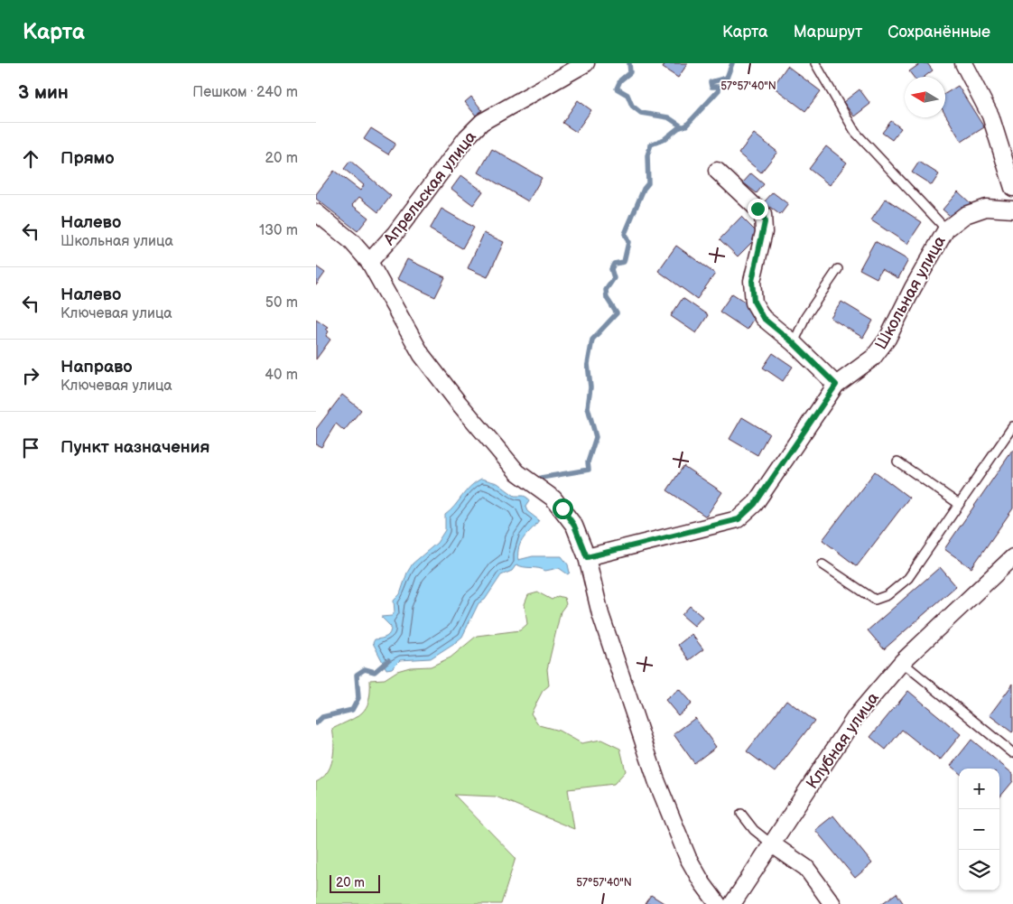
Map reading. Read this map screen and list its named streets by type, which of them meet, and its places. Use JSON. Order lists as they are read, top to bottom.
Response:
{
  "streets": {
    "street": ["Апрельская улица", "Школьная улица", "Клубная улица"]
  },
  "scale_bar": "20 m",
  "north": "left",
  "page": {
    "header": "Карта",
    "nav": ["Карта", "Маршрут", "Сохранённые"],
    "heading": ["3 мин", "Пешком · 240 m"],
    "list": [
      ["Прямо", "20 m"],
      ["Налево", "Школьная улица", "130 m"],
      ["Налево", "Ключевая улица", "50 m"],
      ["Направо", "Ключевая улица", "40 m"],
      "Пункт назначения"
    ],
    "map_buttons": ["+", "−"],
    "scale": "20 m"
  },
  "coordinates": ["57°57'40\"N"]
}
